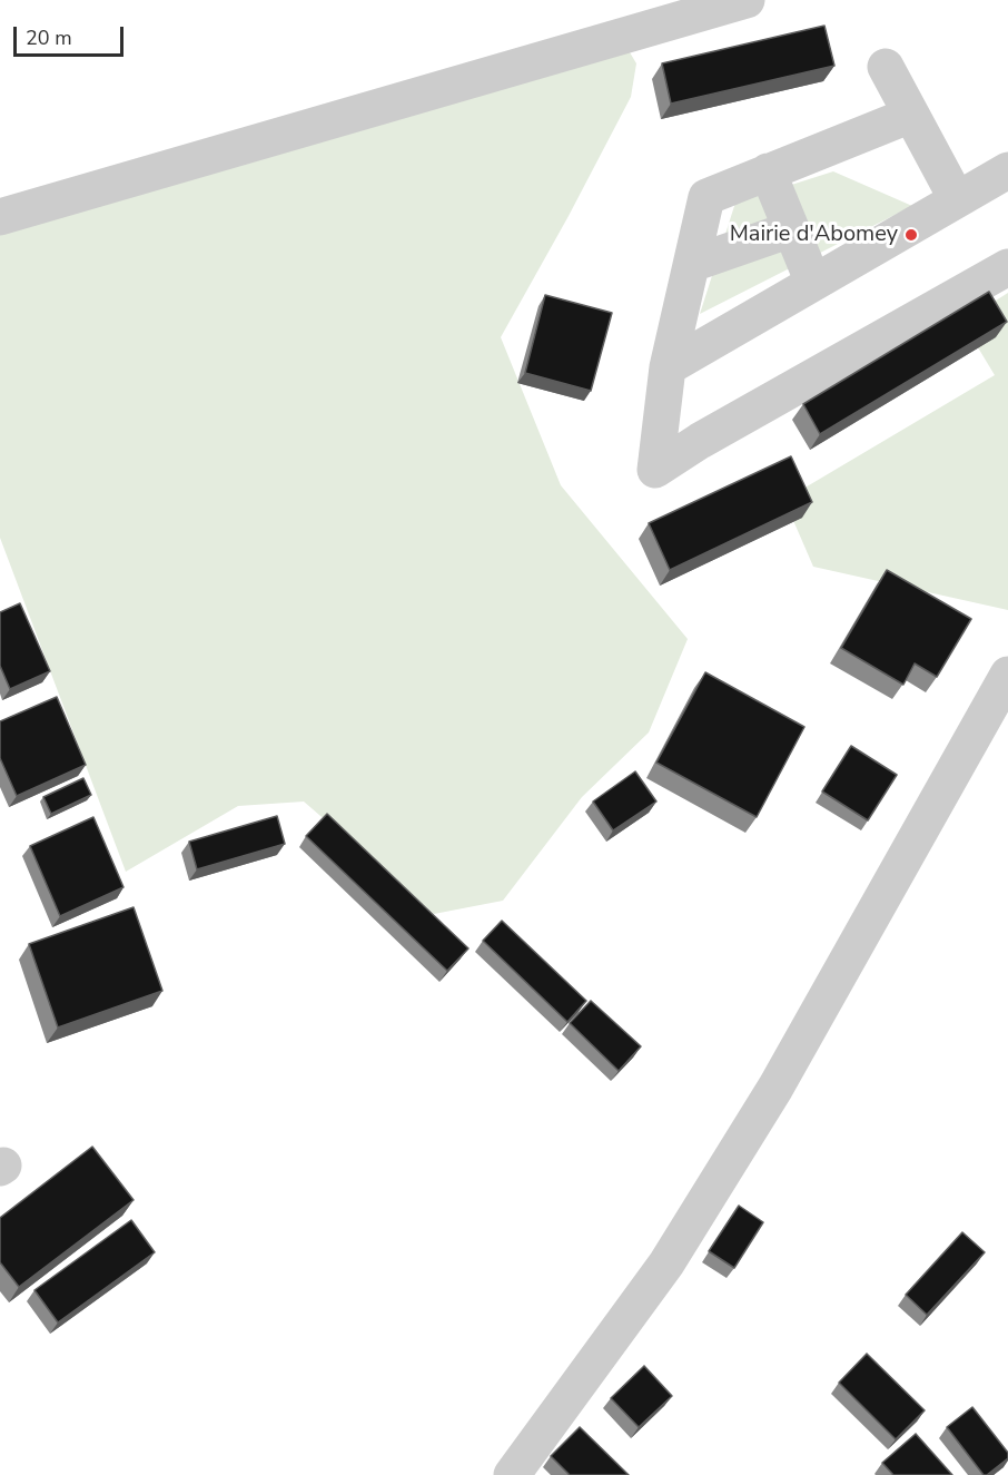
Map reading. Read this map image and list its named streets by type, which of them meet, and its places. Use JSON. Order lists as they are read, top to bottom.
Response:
{
  "places": ["Mairie d'Abomey"],
  "scale_bar": "20 m"
}
